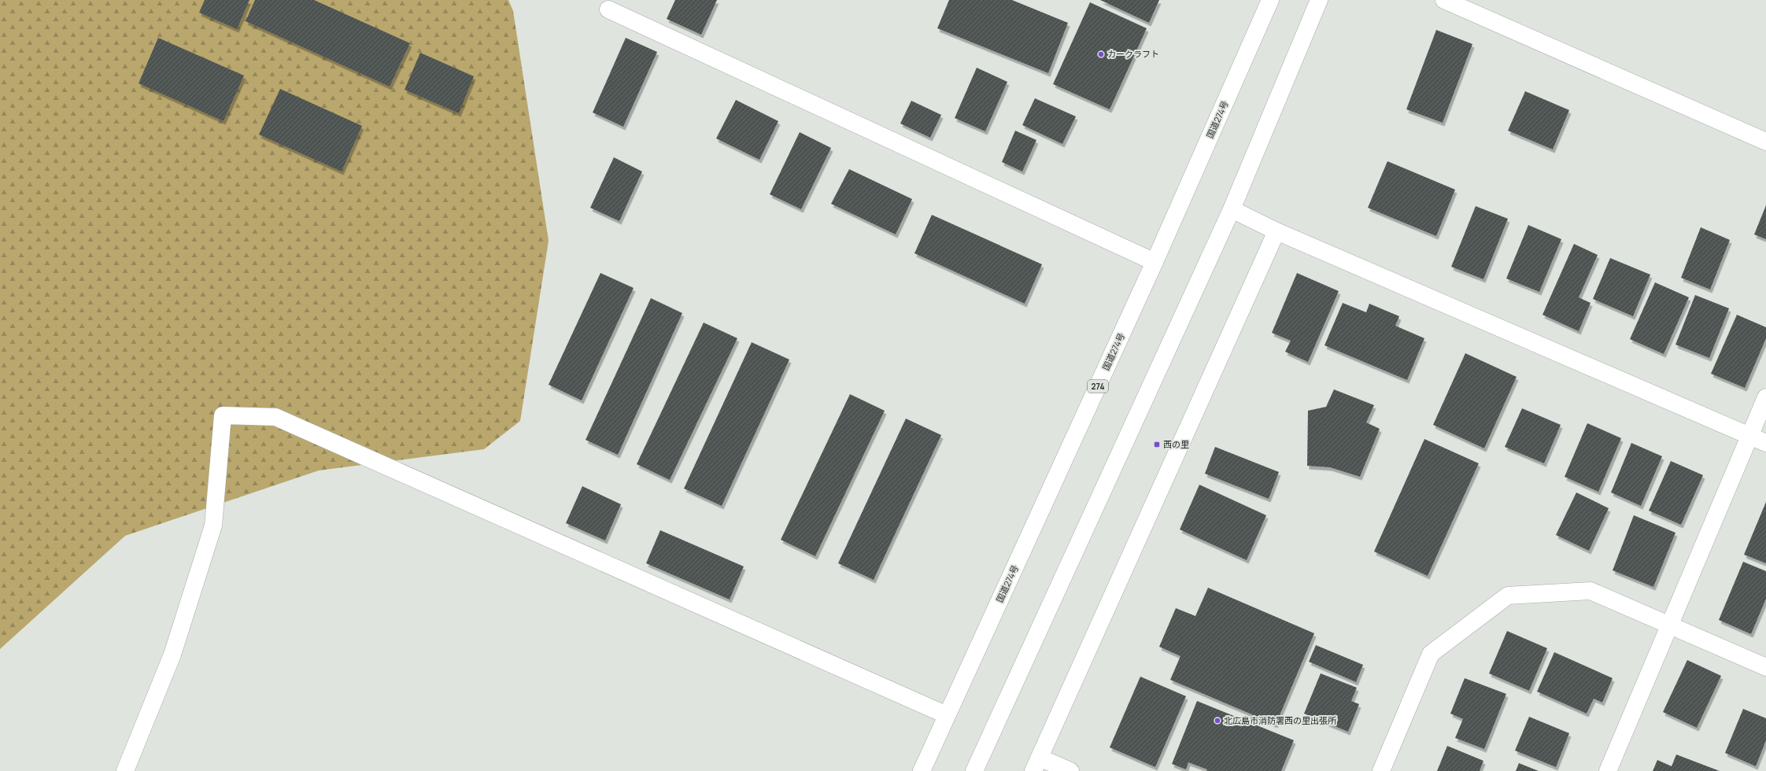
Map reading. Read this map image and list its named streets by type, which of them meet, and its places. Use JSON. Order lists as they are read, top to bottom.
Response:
{
  "streets": {
    "main road": ["国道274号", "274"]
  },
  "places": {
    "other": ["カークラフト", "北広島市消防署西の里出張所"],
    "transit": ["西の里"]
  }
}
